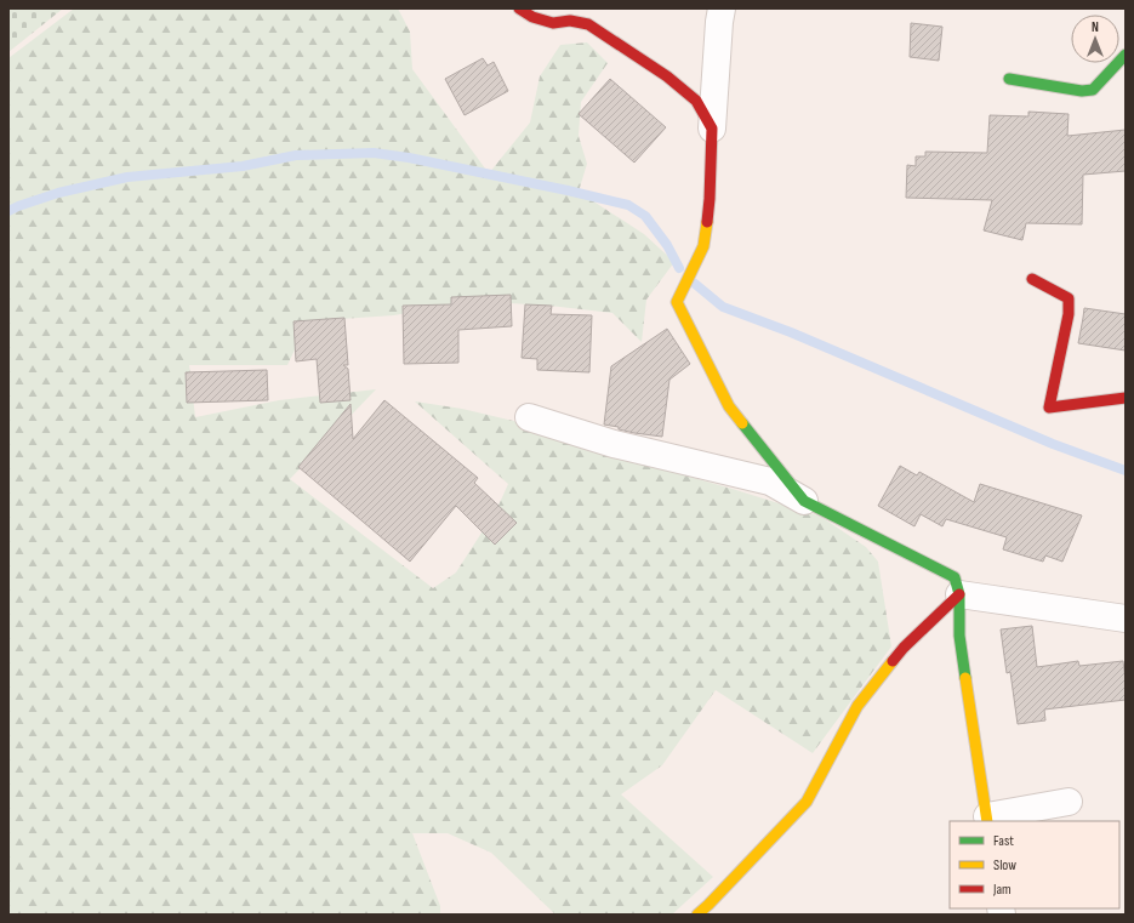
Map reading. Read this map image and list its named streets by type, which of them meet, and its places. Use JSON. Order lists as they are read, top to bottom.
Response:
{
  "legend": ["Fast", "Slow", "Jam"],
  "north": "top"
}
